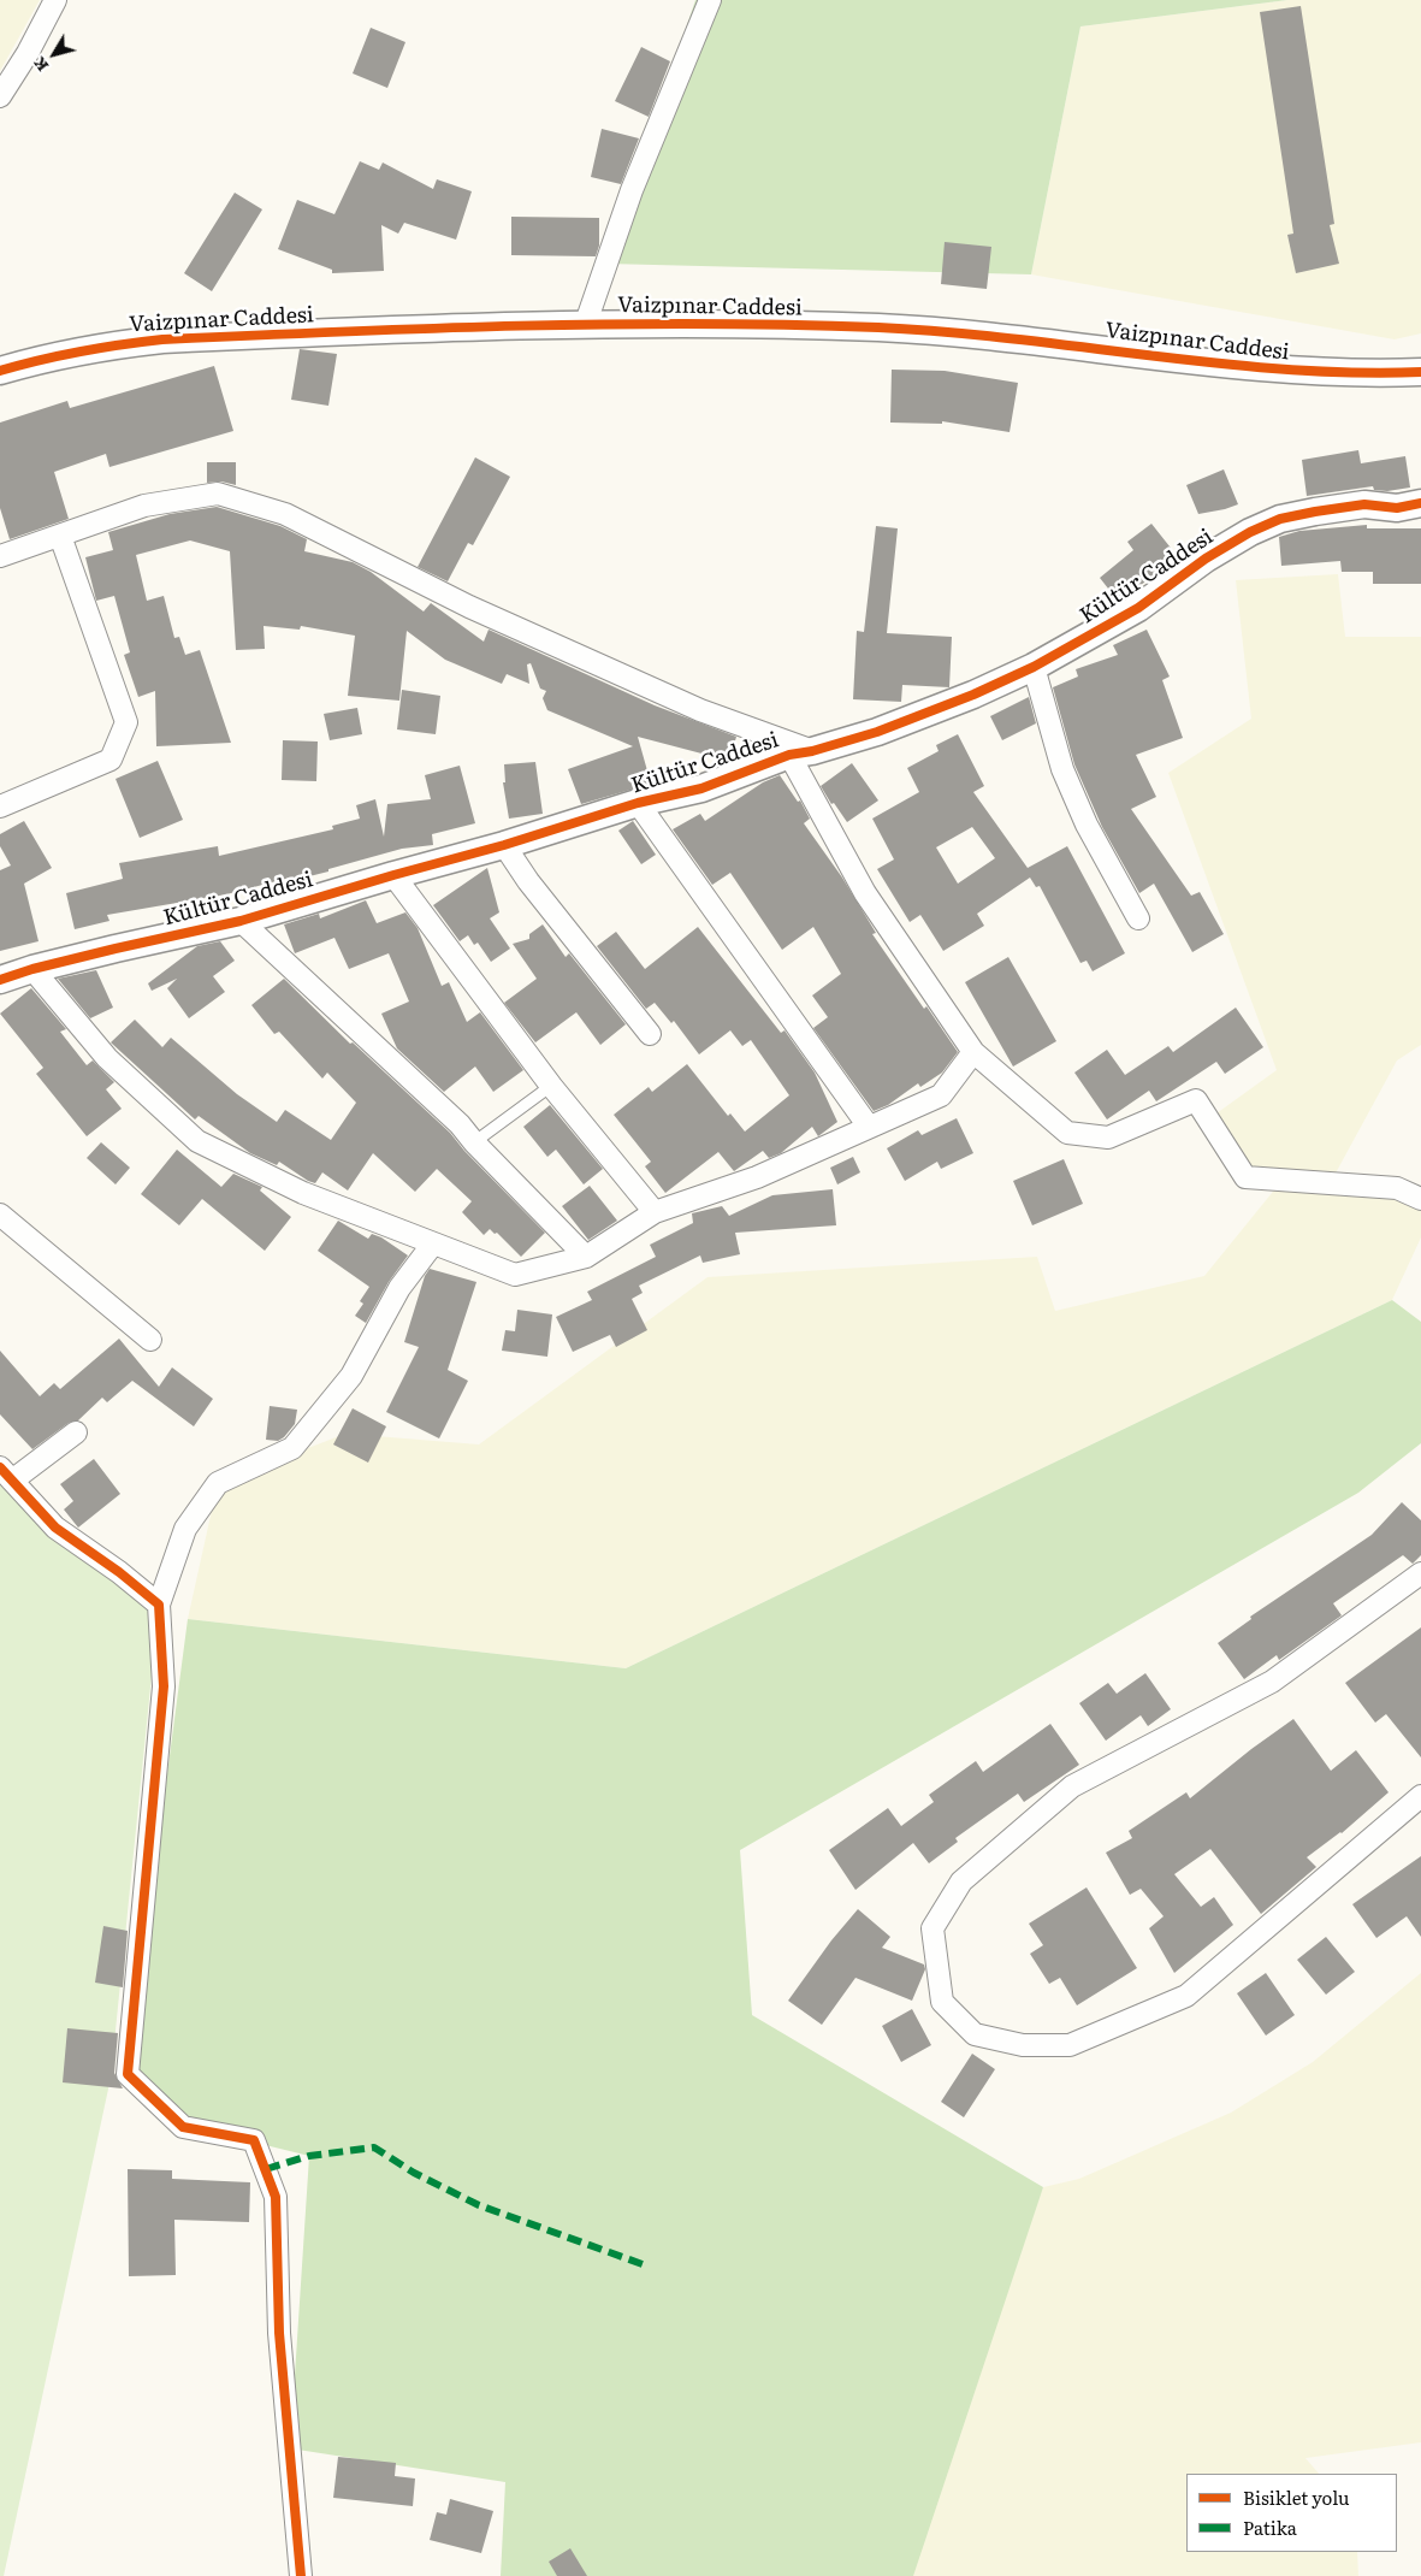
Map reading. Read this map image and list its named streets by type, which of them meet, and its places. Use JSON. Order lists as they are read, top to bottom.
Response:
{
  "streets": {
    "street": ["Vaizpınar Caddesi", "Kültür Caddesi"]
  },
  "legend": ["Bisiklet yolu", "Patika"],
  "north": "bottom left"
}
